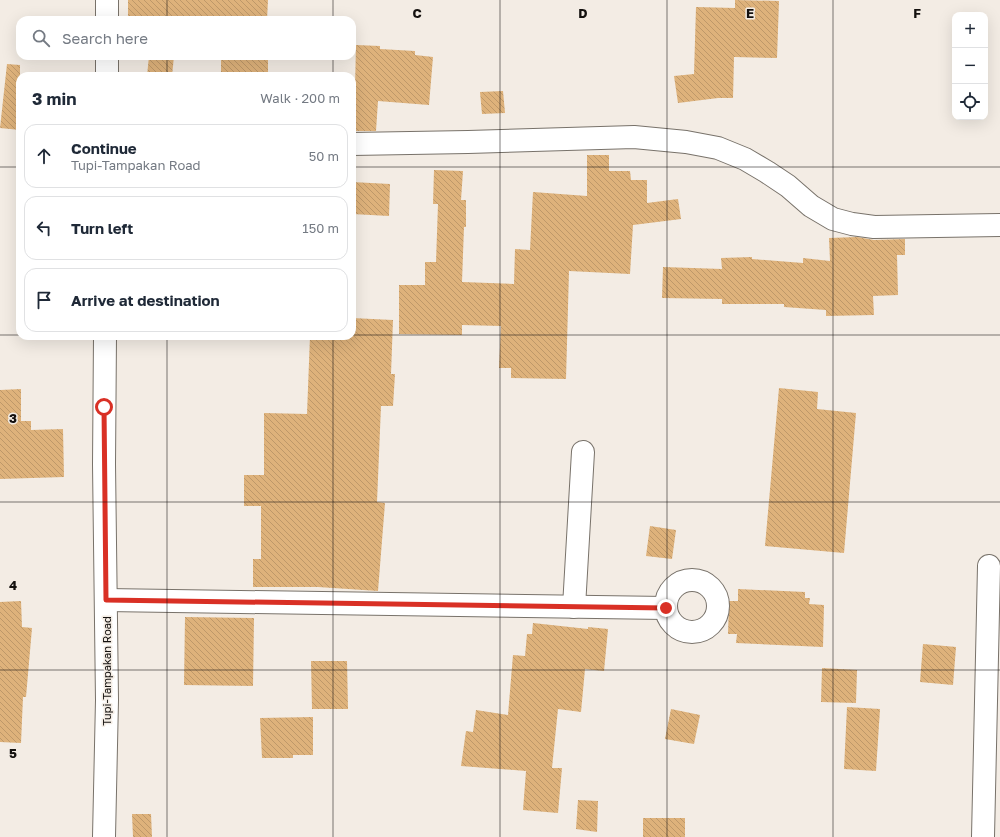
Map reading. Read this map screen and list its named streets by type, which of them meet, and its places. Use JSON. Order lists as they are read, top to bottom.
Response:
{
  "streets": {
    "street": ["Tupi-Tampakan Road"]
  },
  "page": {
    "map_buttons": ["+", "−"],
    "search": "Search here",
    "heading": ["3 min", "Walk · 200 m"],
    "list": [
      ["Continue", "Tupi-Tampakan Road", "50 m"],
      ["Turn left", "150 m"],
      "Arrive at destination"
    ]
  },
  "grid": {
    "columns": [
      "C",
      "D",
      "E",
      "F"
    ],
    "rows": ["3", "4", "5"]
  }
}
